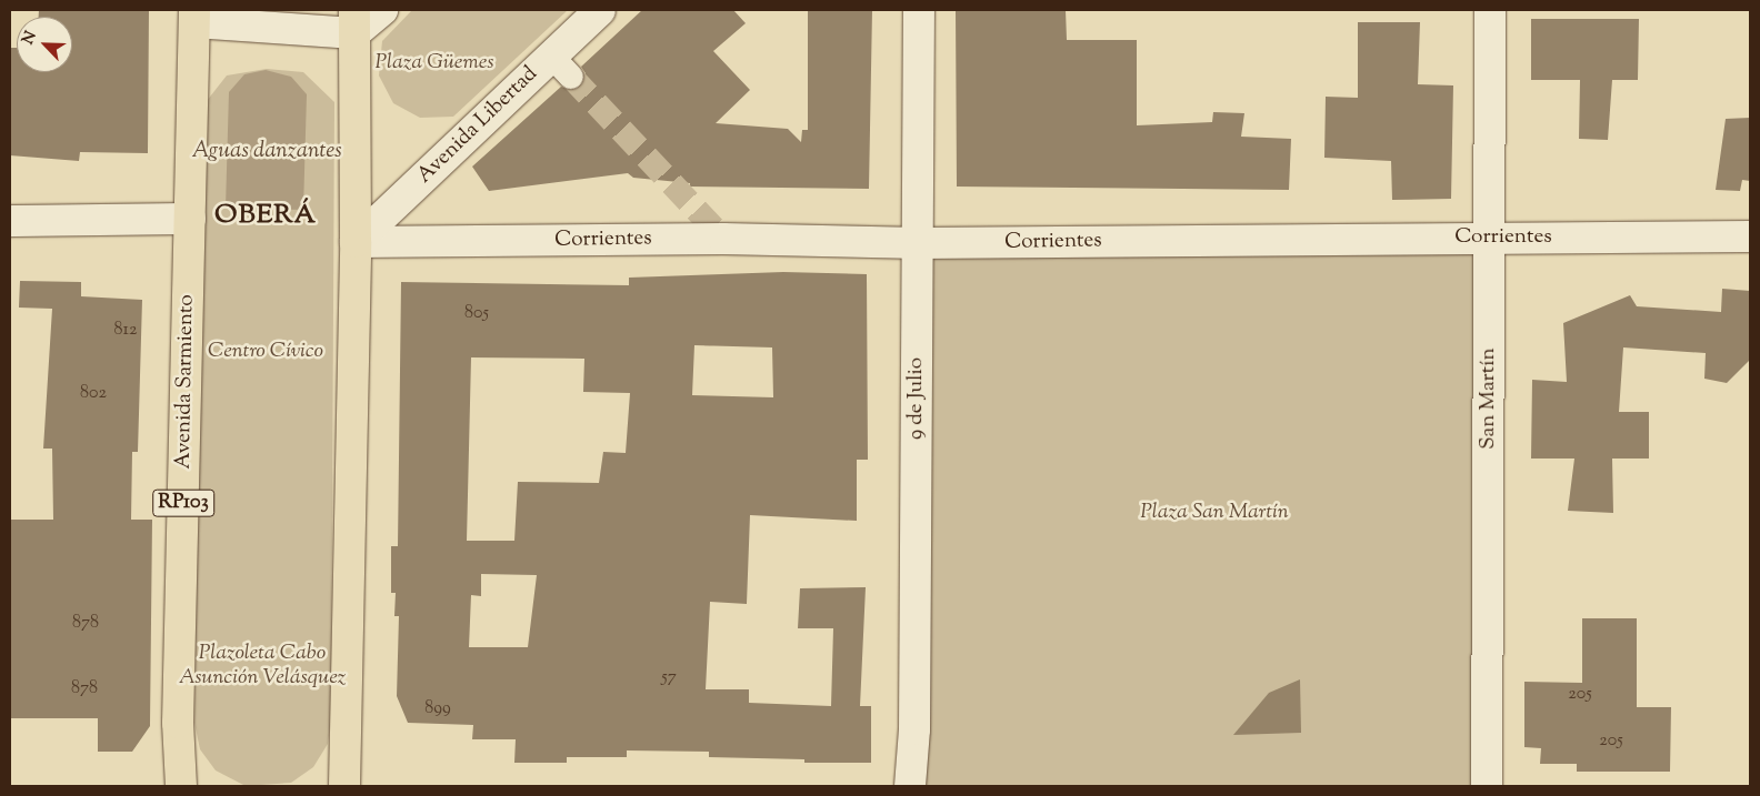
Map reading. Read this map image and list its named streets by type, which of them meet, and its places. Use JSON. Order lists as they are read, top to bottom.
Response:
{
  "streets": {
    "main road": ["Avenida Sarmiento", "RP103"],
    "street": [
      "Avenida Libertad",
      "Corrientes",
      "9 de Julio",
      "San Martín"
    ]
  },
  "crossings": [
    ["Avenida Libertad", "Corrientes"],
    ["Corrientes", "9 de Julio"],
    ["Corrientes", "San Martín"]
  ],
  "districts": ["OBERÁ"],
  "water": ["Aguas danzantes"],
  "parks": [
    "Plaza Güemes",
    "Centro Cívico",
    "Plaza San Martín",
    "Plazoleta Cabo Asunción Velásquez"
  ],
  "house_numbers": [
    "805",
    "812",
    "802",
    "878",
    "57",
    "878",
    "205",
    "899",
    "205"
  ],
  "north": "top left"
}
